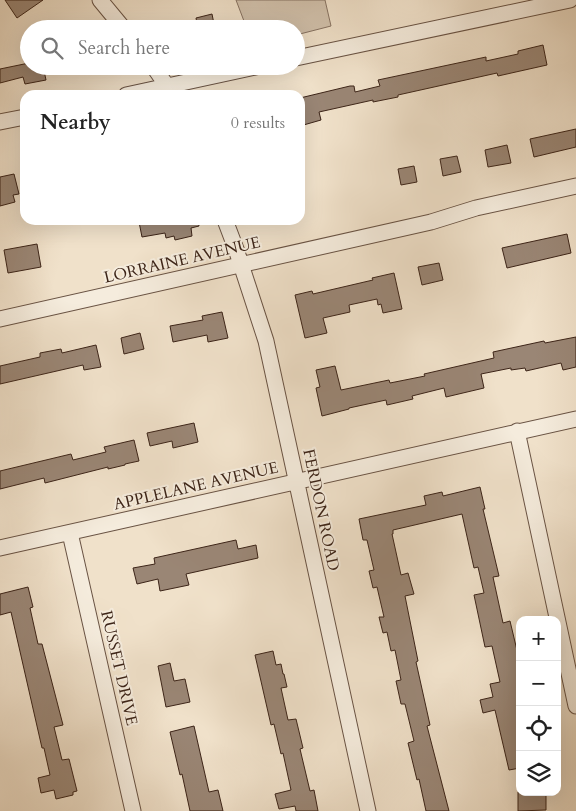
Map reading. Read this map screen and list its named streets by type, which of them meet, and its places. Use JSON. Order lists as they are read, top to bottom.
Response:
{
  "streets": {
    "street": [
      "LORRAINE AVENUE",
      "APPLELANE AVENUE",
      "FERDON ROAD",
      "RUSSET DRIVE"
    ]
  },
  "crossings": [
    ["LORRAINE AVENUE", "FERDON ROAD"],
    ["APPLELANE AVENUE", "FERDON ROAD"],
    ["APPLELANE AVENUE", "RUSSET DRIVE"]
  ],
  "page": {
    "search": "Search here",
    "heading": ["Nearby", "0 results"],
    "map_buttons": ["+", "−"]
  }
}
